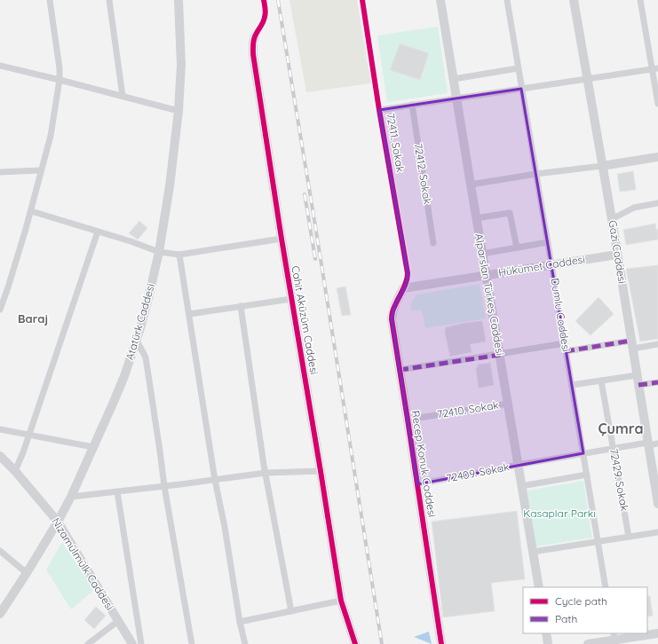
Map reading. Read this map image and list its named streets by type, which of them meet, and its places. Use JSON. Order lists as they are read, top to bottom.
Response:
{
  "streets": {
    "street": [
      "72411. Sokak",
      "72412. Sokak",
      "Gazi Caddesi",
      "Hükümet Caddesi",
      "Alparslan Türkeş Caddesi",
      "Dumlu Caddesi",
      "Cahit Aküzüm Caddesi",
      "Atatürk Caddesi",
      "72410. Sokak",
      "Recep Konuk Caddesi",
      "72409. Sokak",
      "72429. Sokak",
      "Nizamülmülk Caddesi"
    ]
  },
  "crossings": [
    ["72411. Sokak", "Hükümet Caddesi"],
    ["72411. Sokak", "Recep Konuk Caddesi"],
    ["Gazi Caddesi", "Hükümet Caddesi"],
    ["Gazi Caddesi", "72409. Sokak"],
    ["Hükümet Caddesi", "Alparslan Türkeş Caddesi"],
    ["Hükümet Caddesi", "Dumlu Caddesi"],
    ["Hükümet Caddesi", "Recep Konuk Caddesi"],
    ["Alparslan Türkeş Caddesi", "72410. Sokak"],
    ["Alparslan Türkeş Caddesi", "72409. Sokak"],
    ["Dumlu Caddesi", "72409. Sokak"],
    ["Atatürk Caddesi", "Nizamülmülk Caddesi"],
    ["72410. Sokak", "Recep Konuk Caddesi"],
    ["Recep Konuk Caddesi", "72409. Sokak"],
    ["72409. Sokak", "72429. Sokak"]
  ],
  "districts": ["Baraj", "Çumra"],
  "parks": ["Kasaplar Parkı"],
  "legend": ["Cycle path", "Path"]
}
